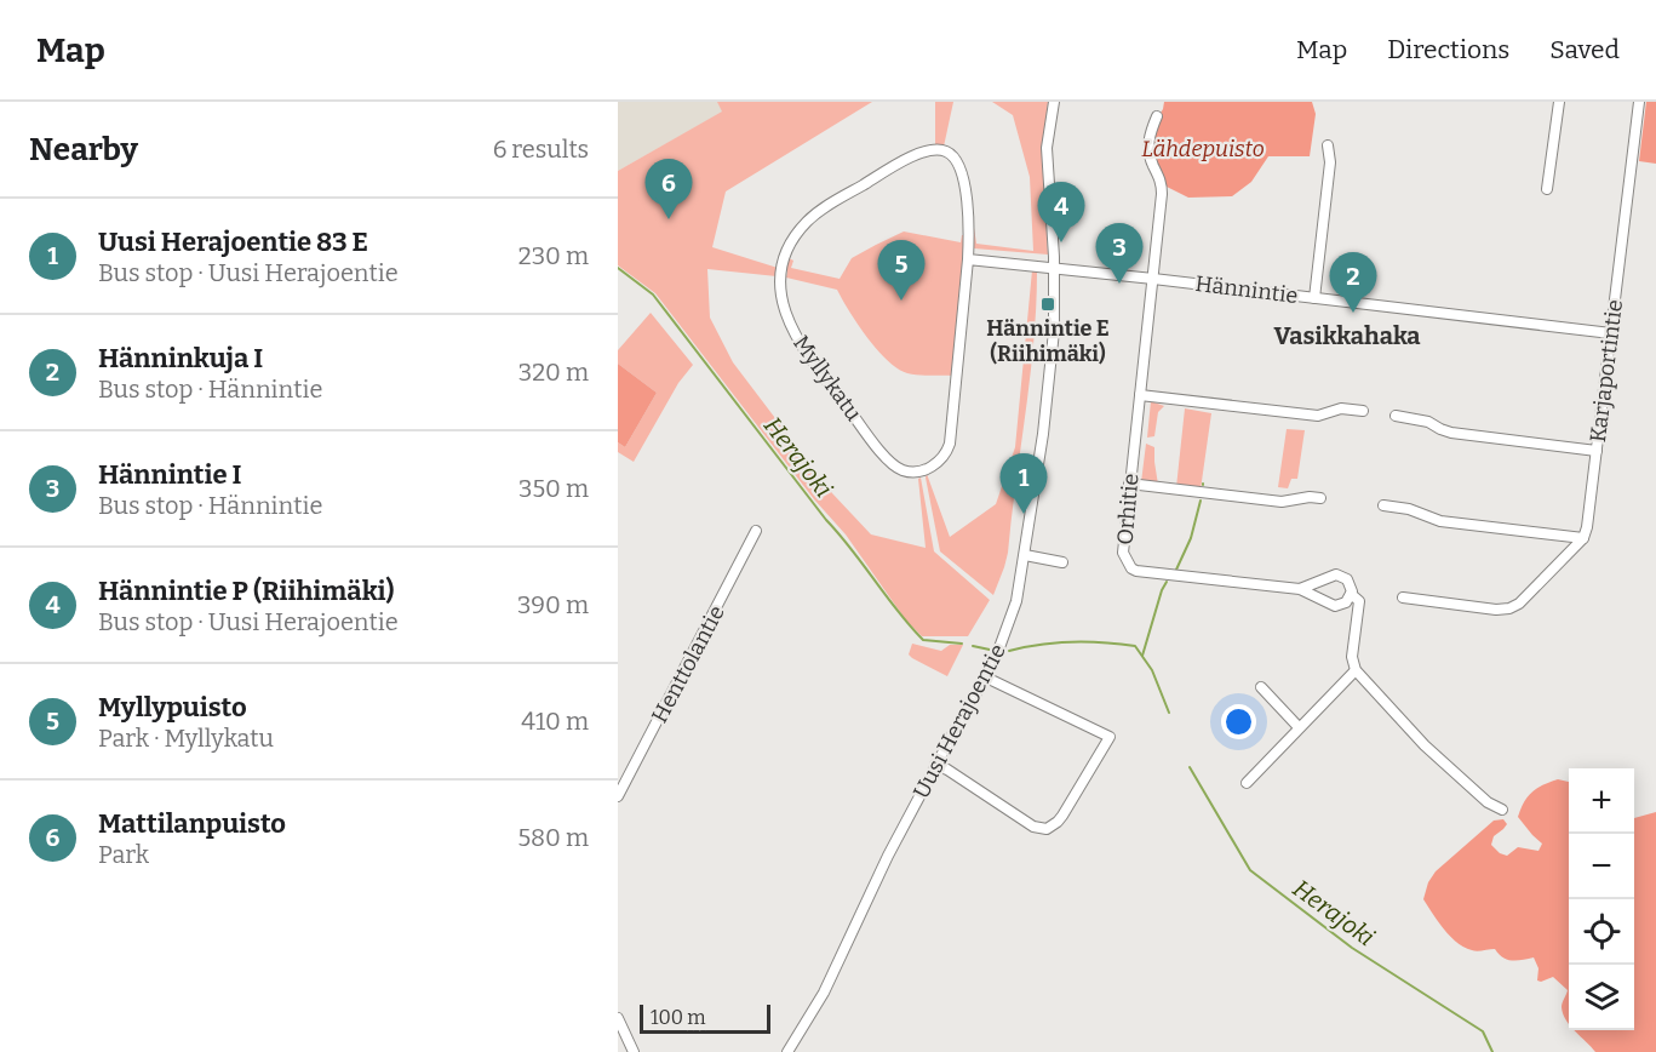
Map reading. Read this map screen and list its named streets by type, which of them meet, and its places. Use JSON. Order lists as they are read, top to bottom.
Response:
{
  "streets": {
    "street": [
      "Hännintie",
      "Karjaportintie",
      "Myllykatu",
      "Orhitie",
      "Henttolantie",
      "Uusi Herajoentie"
    ]
  },
  "crossings": [
    ["Hännintie", "Karjaportintie"],
    ["Hännintie", "Orhitie"],
    ["Hännintie", "Uusi Herajoentie"]
  ],
  "districts": ["Vasikkahaka"],
  "water": ["Herajoki"],
  "parks": ["Lähdepuisto"],
  "places": {
    "transit": ["Hännintie E (Riihimäki)"]
  },
  "scale_bar": "100 m",
  "page": {
    "header": "Map",
    "nav": ["Map", "Directions", "Saved"],
    "heading": ["Nearby", "6 results"],
    "pins": [
      "6",
      "4",
      "3",
      "5",
      "2",
      "1"
    ],
    "list": [
      {
        "mark": "1",
        "name": "Uusi Herajoentie 83 E",
        "note": "Bus stop · Uusi Herajoentie",
        "value": "230 m"
      },
      {
        "mark": "2",
        "name": "Hänninkuja I",
        "note": "Bus stop · Hännintie",
        "value": "320 m"
      },
      {
        "mark": "3",
        "name": "Hännintie I",
        "note": "Bus stop · Hännintie",
        "value": "350 m"
      },
      {
        "mark": "4",
        "name": "Hännintie P (Riihimäki)",
        "note": "Bus stop · Uusi Herajoentie",
        "value": "390 m"
      },
      {
        "mark": "5",
        "name": "Myllypuisto",
        "note": "Park · Myllykatu",
        "value": "410 m"
      },
      {
        "mark": "6",
        "name": "Mattilanpuisto",
        "note": "Park",
        "value": "580 m"
      }
    ],
    "map_buttons": ["+", "−"],
    "scale": "100 m"
  }
}
